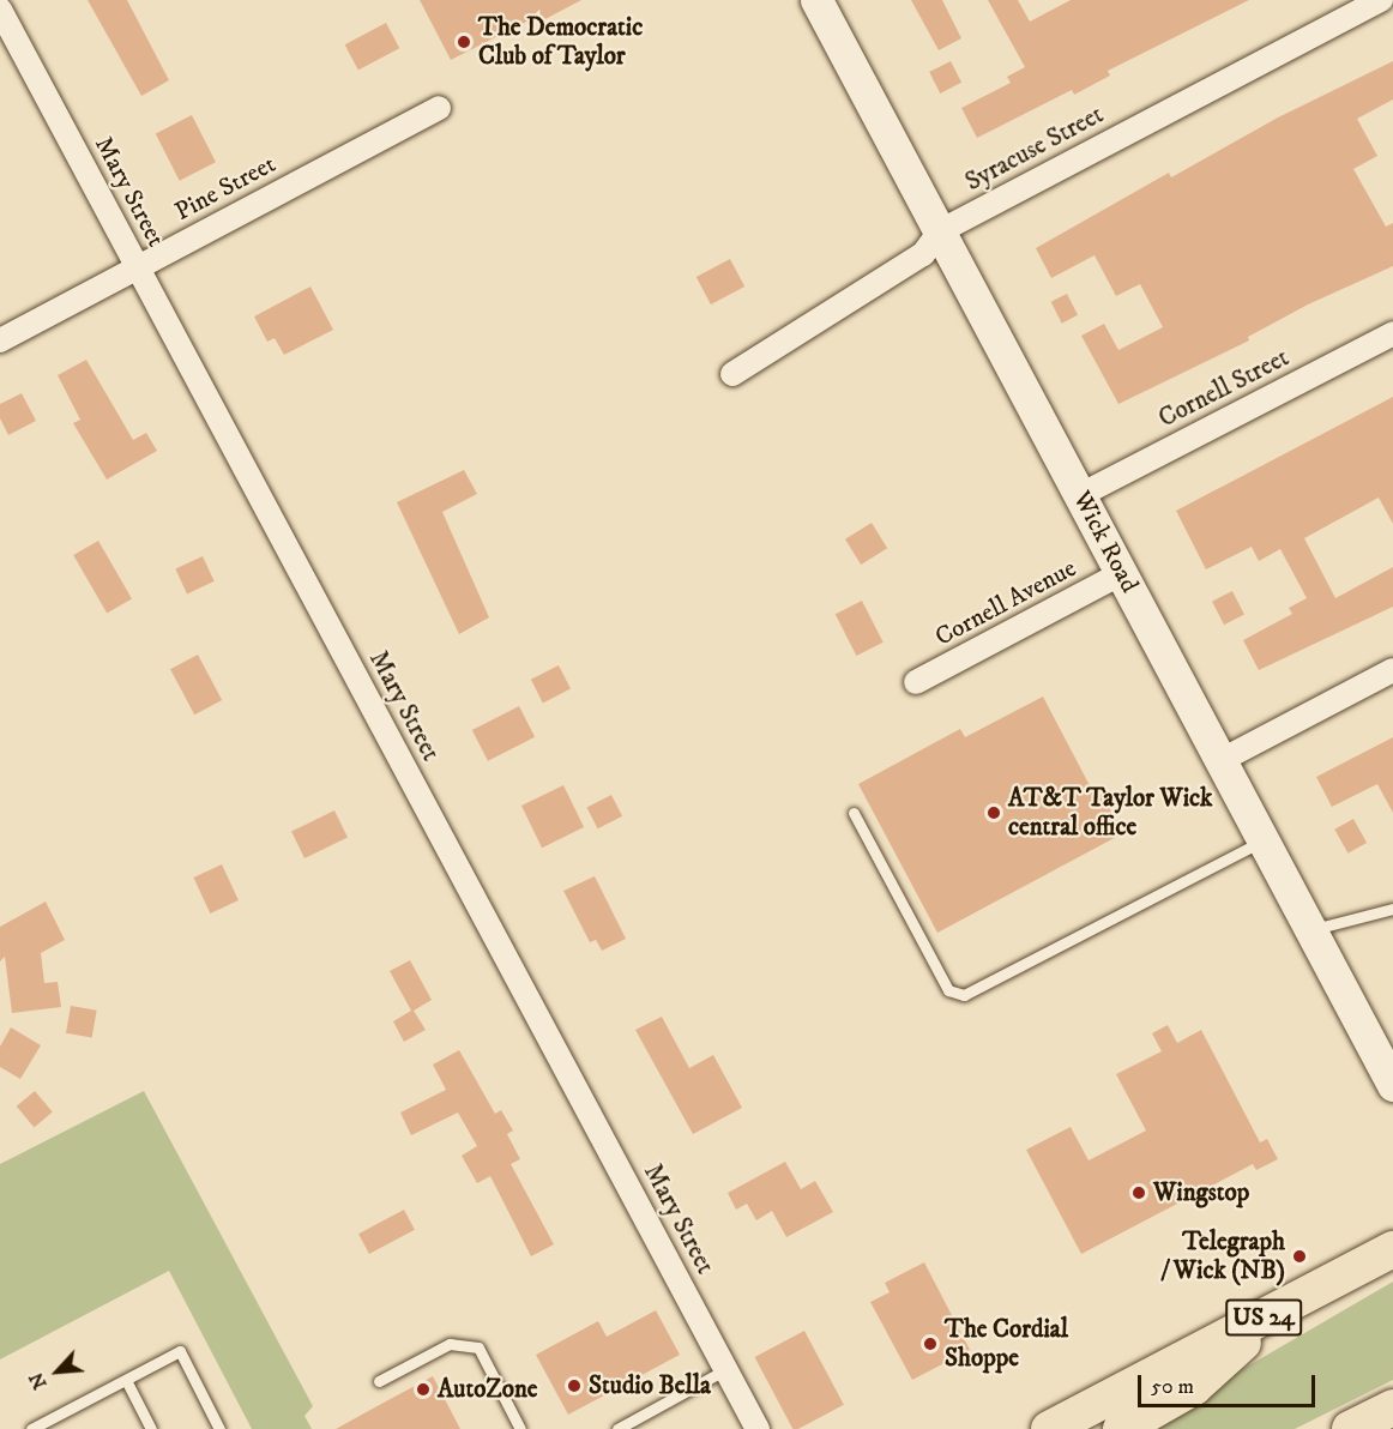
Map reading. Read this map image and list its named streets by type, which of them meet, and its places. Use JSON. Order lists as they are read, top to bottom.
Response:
{
  "streets": {
    "main road": ["US 24"],
    "street": [
      "Syracuse Street",
      "Pine Street",
      "Mary Street",
      "Cornell Street",
      "Wick Road",
      "Cornell Avenue"
    ]
  },
  "crossings": [
    ["Syracuse Street", "Wick Road"],
    ["Pine Street", "Mary Street"],
    ["Cornell Street", "Wick Road"],
    ["Wick Road", "Cornell Avenue"]
  ],
  "places": [
    "The Democratic Club of Taylor",
    "AT&T Taylor Wick central office",
    "Wingstop",
    "Telegraph / Wick (NB)",
    "The Cordial Shoppe",
    "Studio Bella",
    "AutoZone"
  ],
  "scale_bar": "50 m",
  "north": "bottom left"
}
